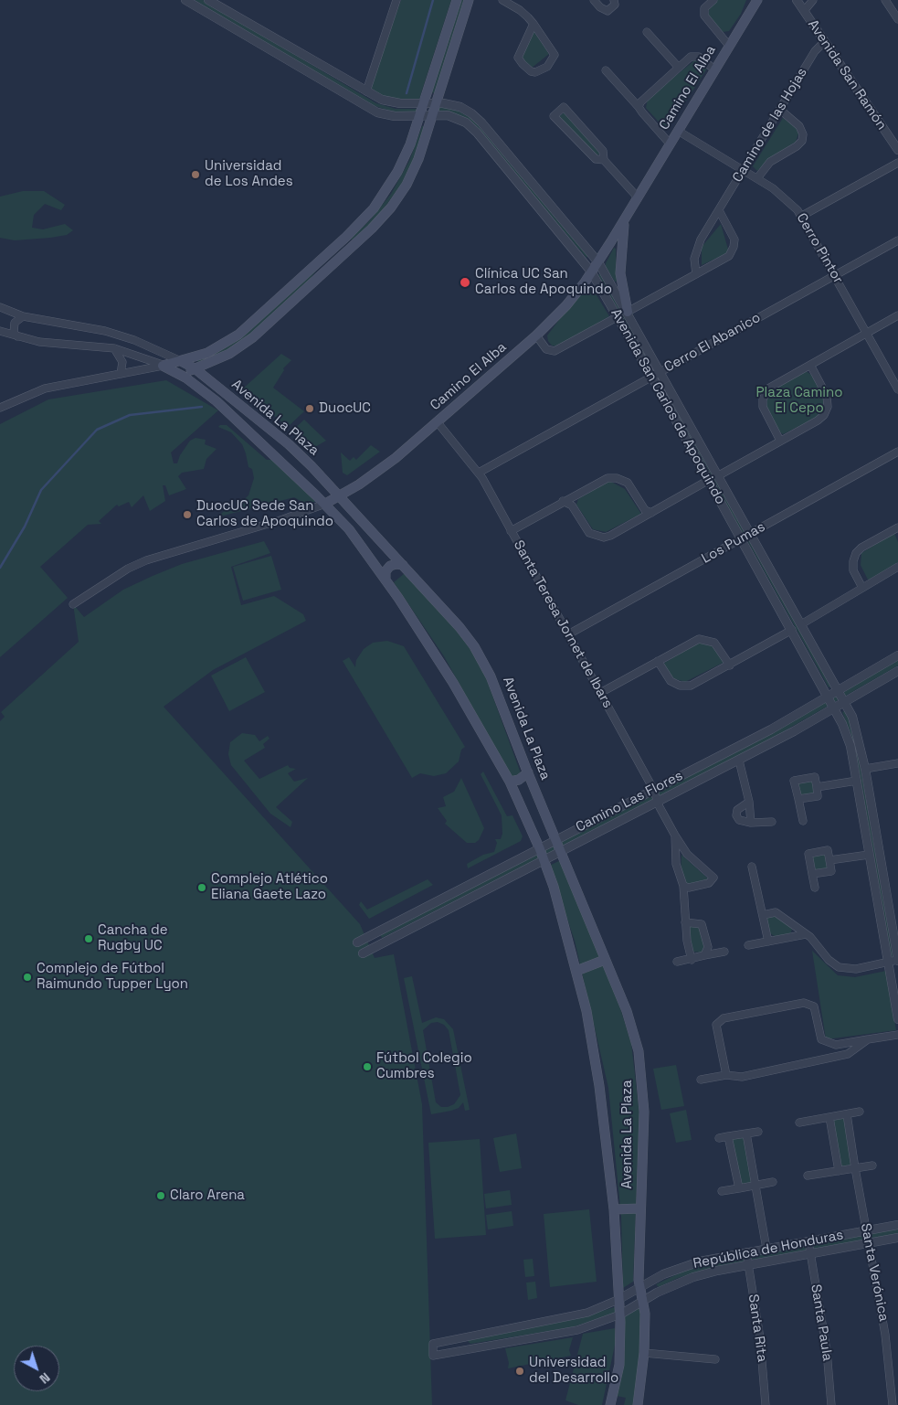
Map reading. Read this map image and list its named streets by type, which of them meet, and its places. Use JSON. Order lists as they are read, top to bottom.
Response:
{
  "streets": {
    "main road": ["Camino El Alba", "Avenida La Plaza"],
    "street": [
      "Avenida San Ramón",
      "Camino de las Hojas",
      "Cerro Pintor",
      "Cerro El Abanico",
      "Avenida San Carlos de Apoquindo",
      "Los Pumas",
      "Santa Teresa Jornet de Ibars",
      "Camino Las Flores",
      "República de Honduras",
      "Santa Verónica",
      "Santa Paula",
      "Santa Rita"
    ]
  },
  "crossings": [
    ["Avenida San Ramón", "Camino de las Hojas"],
    ["Camino El Alba", "Cerro Pintor"],
    ["Camino El Alba", "Avenida San Carlos de Apoquindo"],
    ["Camino El Alba", "Avenida La Plaza"],
    ["Camino El Alba", "Santa Teresa Jornet de Ibars"],
    ["Camino de las Hojas", "Cerro Pintor"],
    ["Cerro Pintor", "Cerro El Abanico"],
    ["Cerro El Abanico", "Avenida San Carlos de Apoquindo"],
    ["Cerro El Abanico", "Santa Teresa Jornet de Ibars"],
    ["Avenida San Carlos de Apoquindo", "Los Pumas"],
    ["Avenida San Carlos de Apoquindo", "Camino Las Flores"],
    ["Avenida La Plaza", "Camino Las Flores"],
    ["Avenida La Plaza", "República de Honduras"],
    ["Los Pumas", "Santa Teresa Jornet de Ibars"],
    ["Santa Teresa Jornet de Ibars", "Camino Las Flores"],
    ["República de Honduras", "Santa Verónica"],
    ["República de Honduras", "Santa Paula"],
    ["República de Honduras", "Santa Rita"]
  ],
  "parks": ["Plaza Camino El Cepo"],
  "places": [
    "Universidad de Los Andes",
    "Clínica UC San Carlos de Apoquindo",
    "DuocUC",
    "DuocUC Sede San Carlos de Apoquindo",
    "Complejo Atlético Eliana Gaete Lazo",
    "Cancha de Rugby UC",
    "Complejo de Fútbol Raimundo Tupper Lyon",
    "Fútbol Colegio Cumbres",
    "Claro Arena",
    "Universidad del Desarrollo"
  ],
  "north": "bottom right"
}
